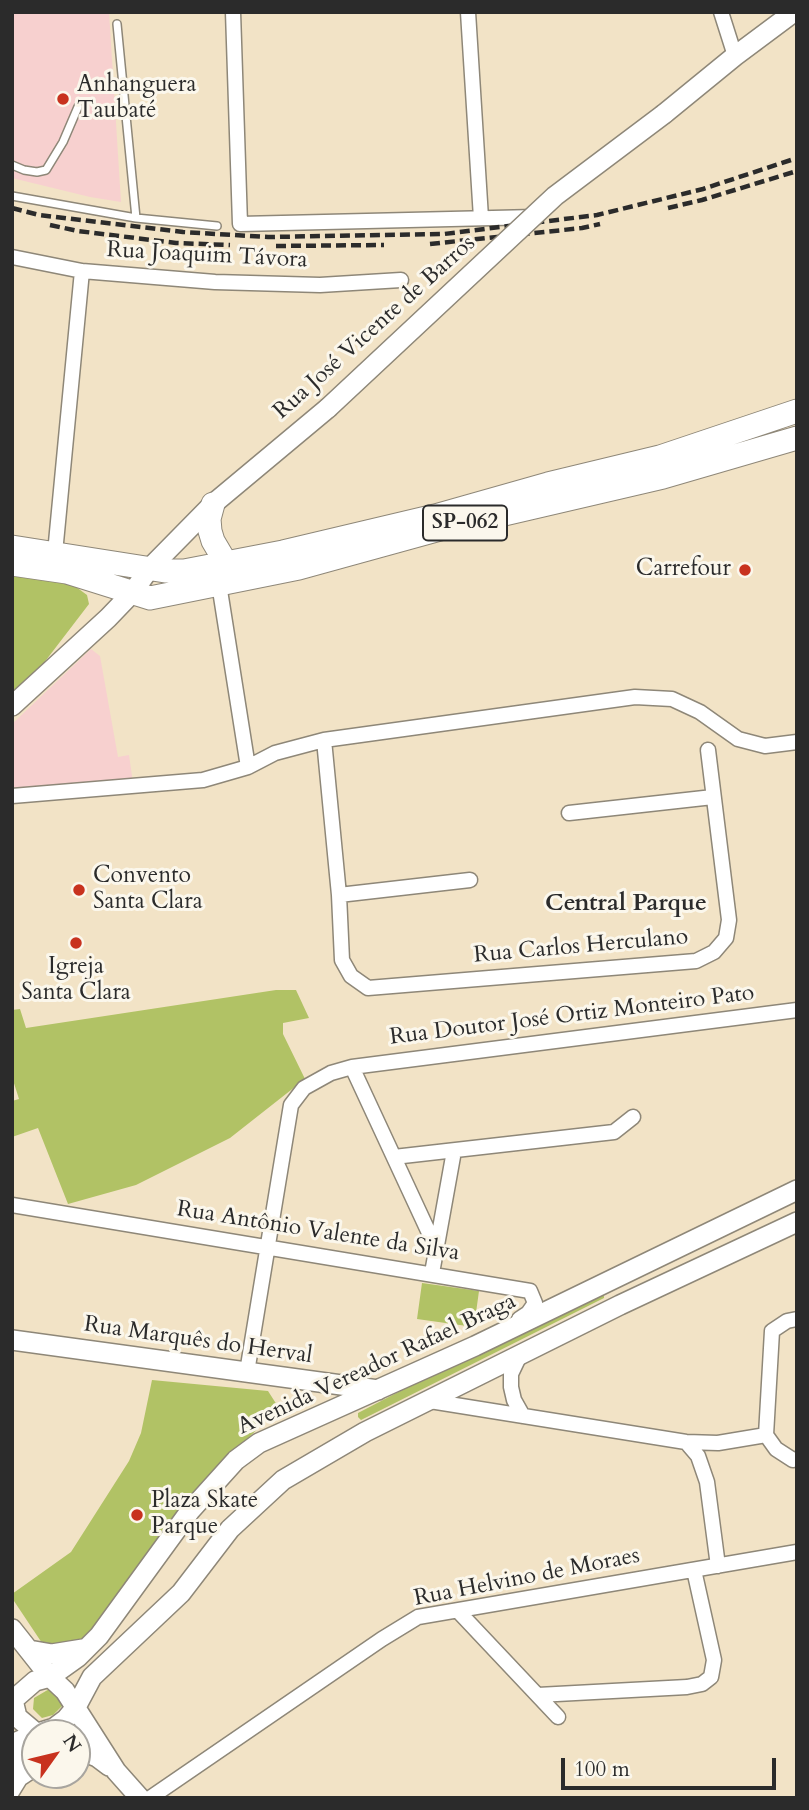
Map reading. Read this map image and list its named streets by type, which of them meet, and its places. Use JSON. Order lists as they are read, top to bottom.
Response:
{
  "streets": {
    "main road": [
      "Rua José Vicente de Barros",
      "SP-062",
      "Rua Marquês do Herval",
      "Avenida Vereador Rafael Braga"
    ],
    "street": [
      "Rua Joaquim Távora",
      "Rua Carlos Herculano",
      "Rua Doutor José Ortiz Monteiro Pato",
      "Rua Antônio Valente da Silva",
      "Rua Helvino de Moraes"
    ]
  },
  "crossings": [
    ["Rua José Vicente de Barros", "SP-062"],
    ["Rua Doutor José Ortiz Monteiro Pato", "Rua Antônio Valente da Silva"],
    ["Rua Doutor José Ortiz Monteiro Pato", "Rua Marquês do Herval"],
    ["Rua Antônio Valente da Silva", "Avenida Vereador Rafael Braga"],
    ["Rua Marquês do Herval", "Avenida Vereador Rafael Braga"]
  ],
  "districts": ["Central Parque"],
  "places": [
    "Anhanguera Taubaté",
    "Carrefour",
    "Convento Santa Clara",
    "Igreja Santa Clara",
    "Plaza Skate Parque"
  ],
  "scale_bar": "100 m",
  "north": "top right"
}
